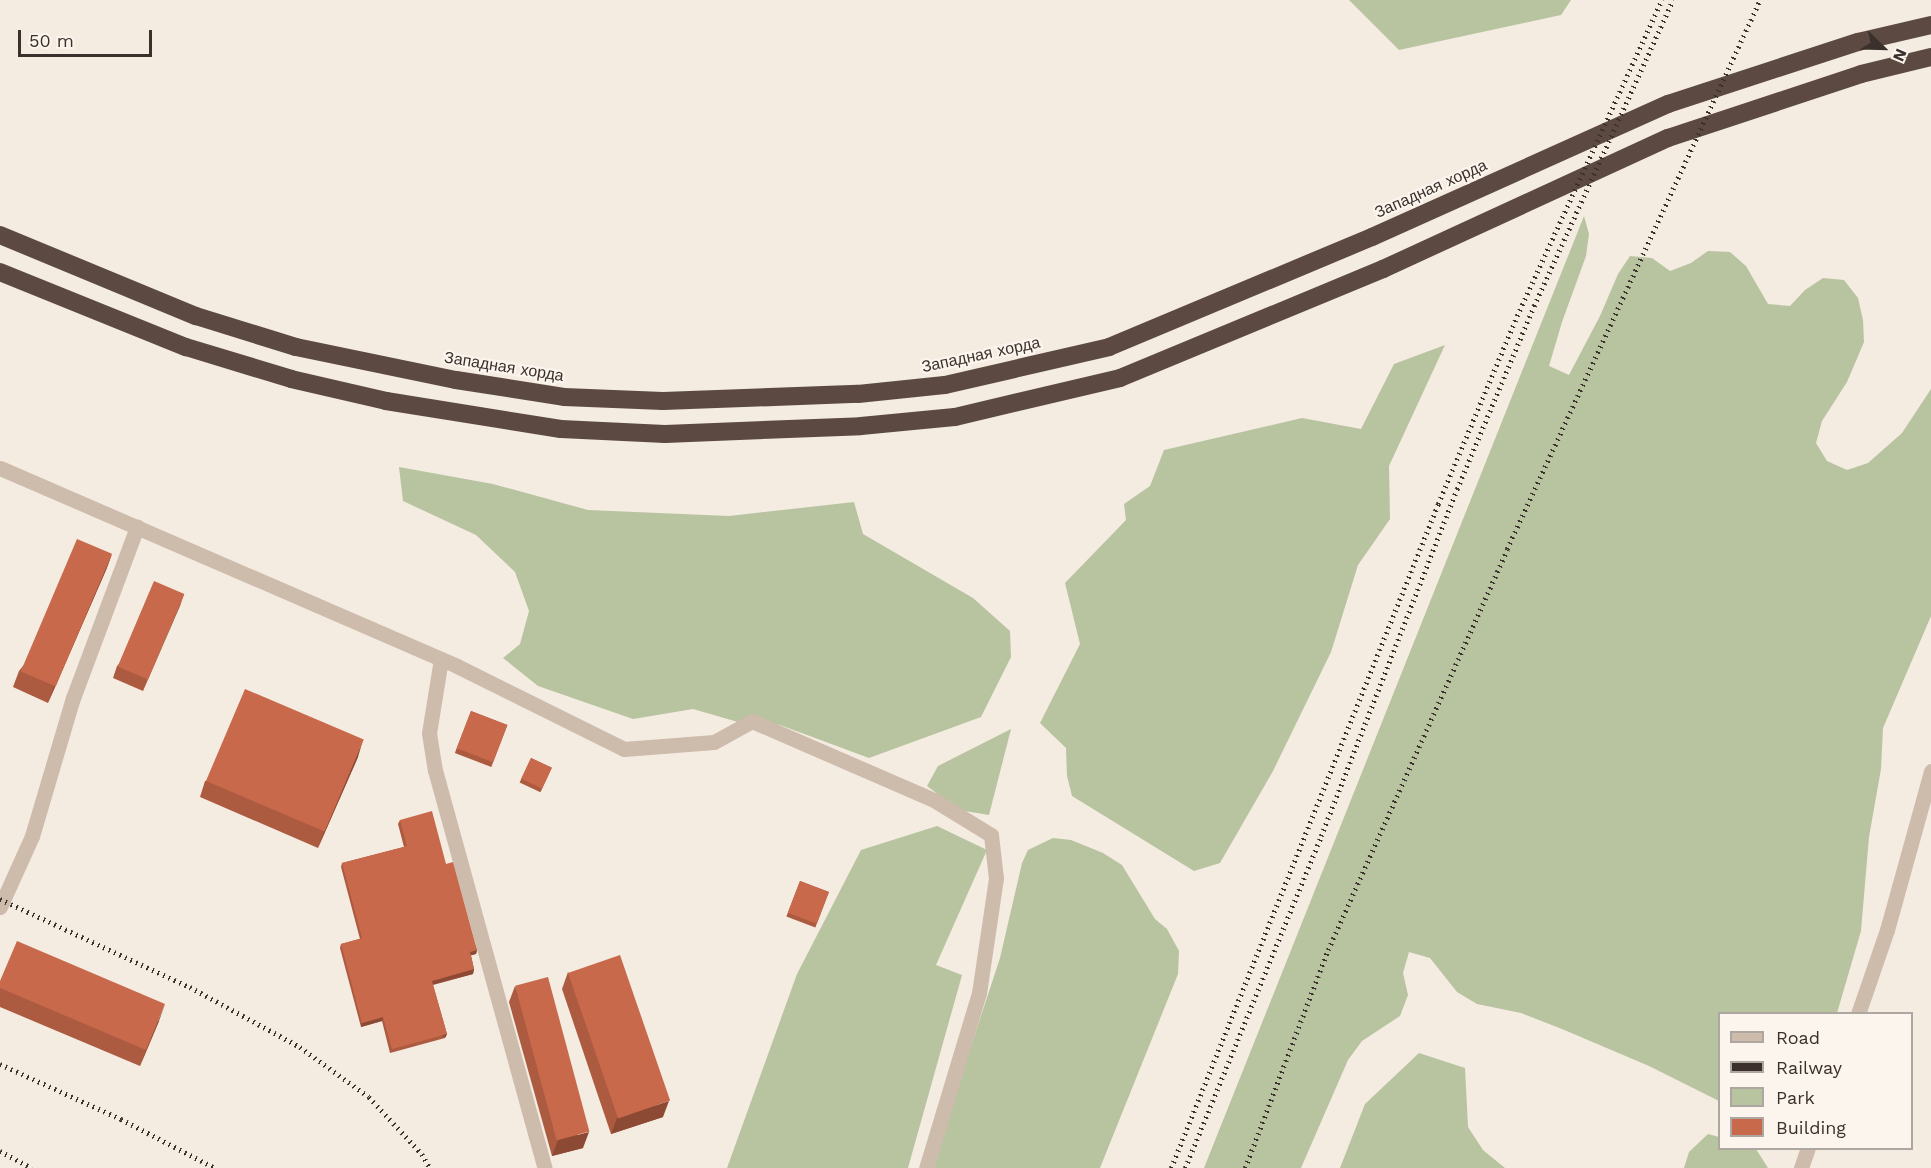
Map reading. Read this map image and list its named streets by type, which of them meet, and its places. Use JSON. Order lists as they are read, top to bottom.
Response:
{
  "streets": {
    "highway": ["Западная хорда"]
  },
  "legend": [
    "Road",
    "Railway",
    "Park",
    "Building"
  ],
  "scale_bar": "50 m",
  "north": "bottom right"
}
